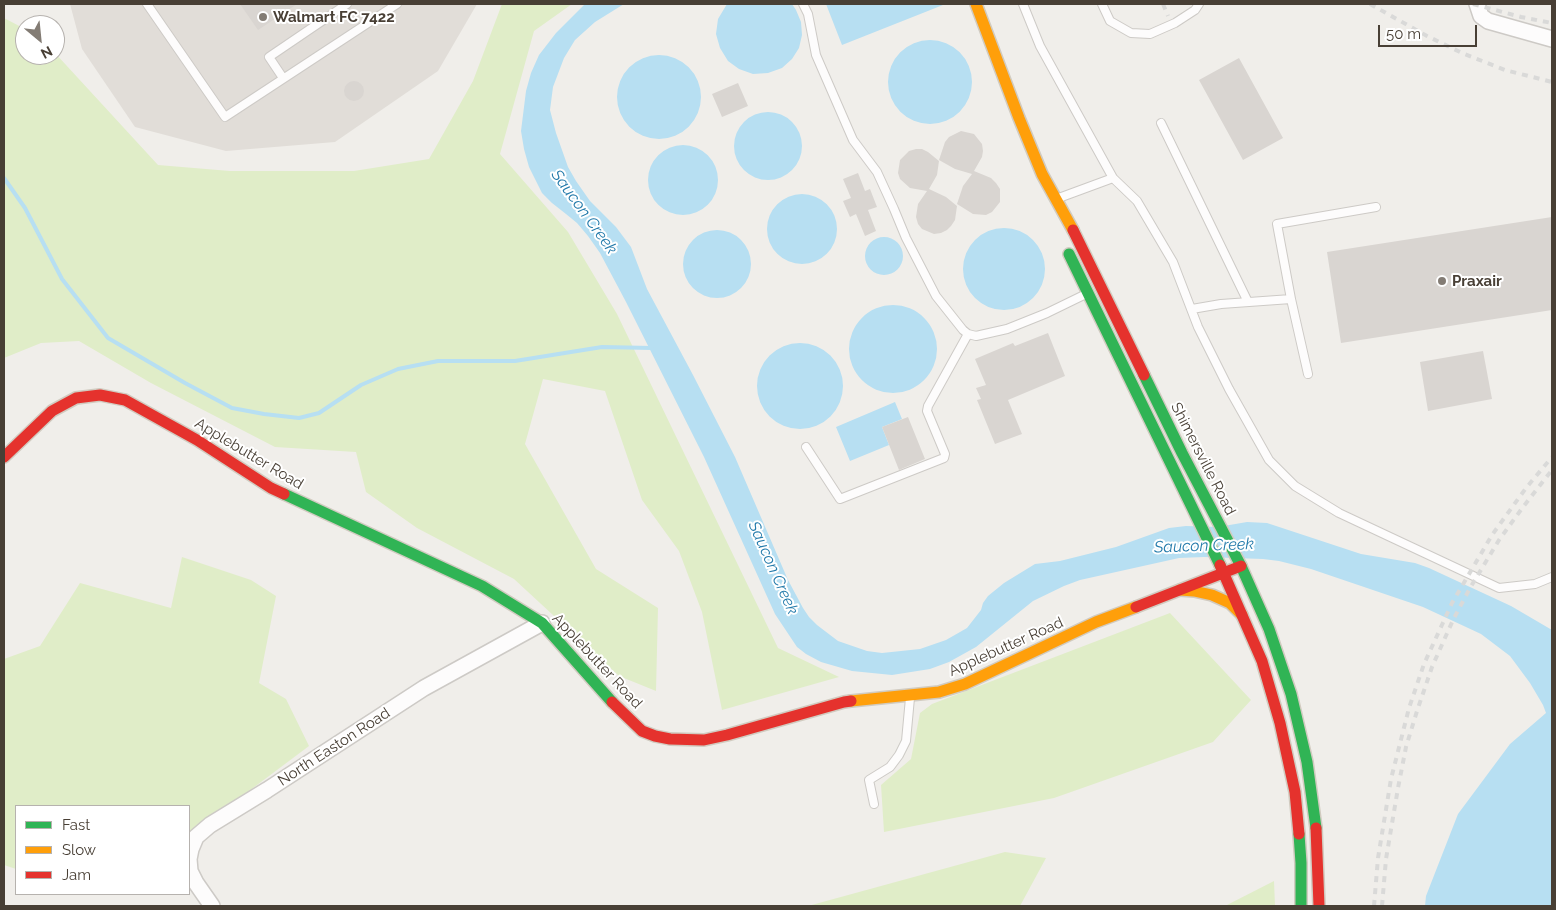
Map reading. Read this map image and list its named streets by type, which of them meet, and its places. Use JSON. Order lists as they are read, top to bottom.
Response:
{
  "streets": {
    "street": ["Applebutter Road", "Shimersville Road", "North Easton Road"]
  },
  "crossings": [
    ["Applebutter Road", "Shimersville Road"],
    ["Applebutter Road", "North Easton Road"]
  ],
  "water": ["Saucon Creek"],
  "places": ["Walmart FC 7422", "Praxair"],
  "legend": ["Fast", "Slow", "Jam"],
  "scale_bar": "50 m",
  "north": "bottom right"
}
